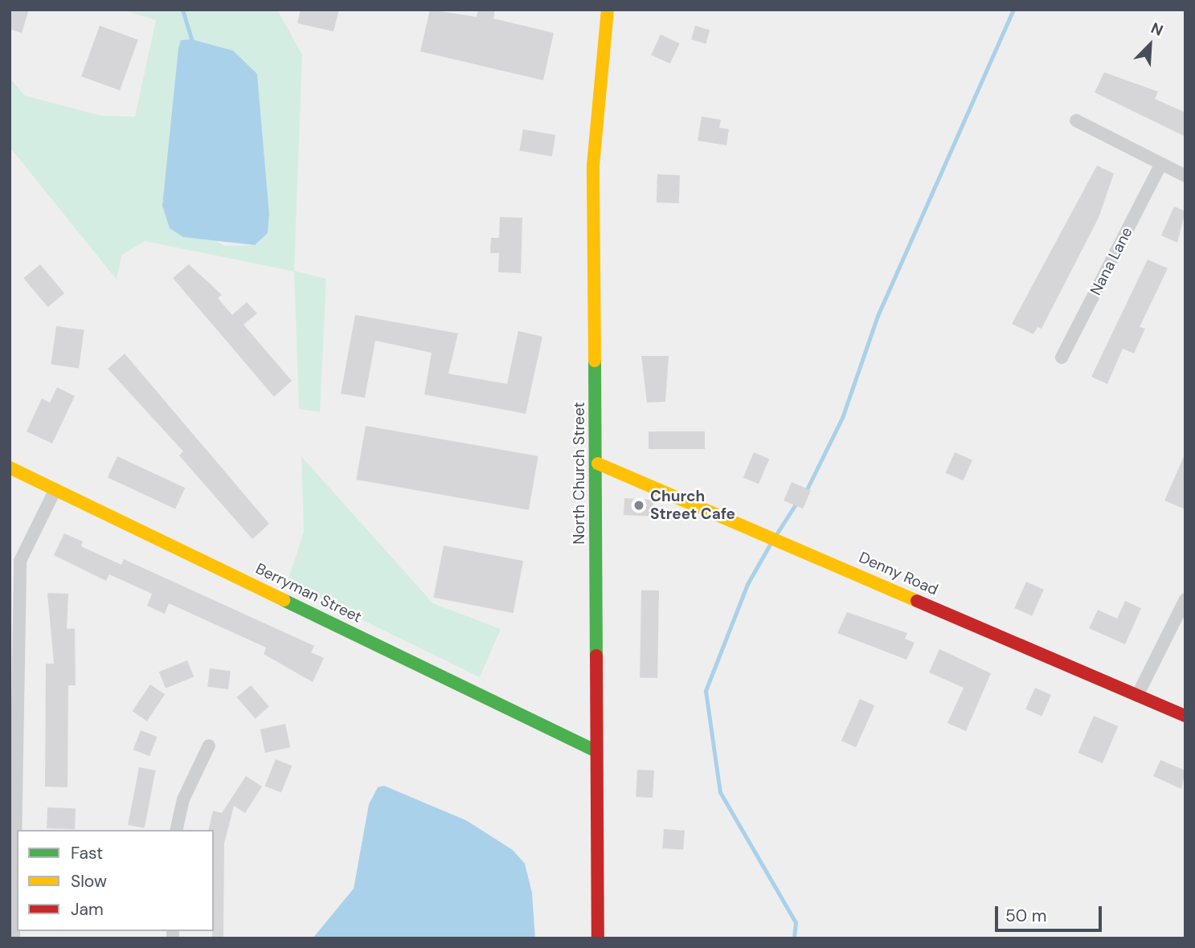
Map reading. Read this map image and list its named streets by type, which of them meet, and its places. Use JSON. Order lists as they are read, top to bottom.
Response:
{
  "streets": {
    "street": [
      "Nana Lane",
      "North Church Street",
      "Denny Road",
      "Berryman Street"
    ]
  },
  "crossings": [
    ["North Church Street", "Denny Road"],
    ["North Church Street", "Berryman Street"]
  ],
  "places": ["Church Street Cafe"],
  "legend": ["Fast", "Slow", "Jam"],
  "scale_bar": "50 m",
  "north": "top right"
}
